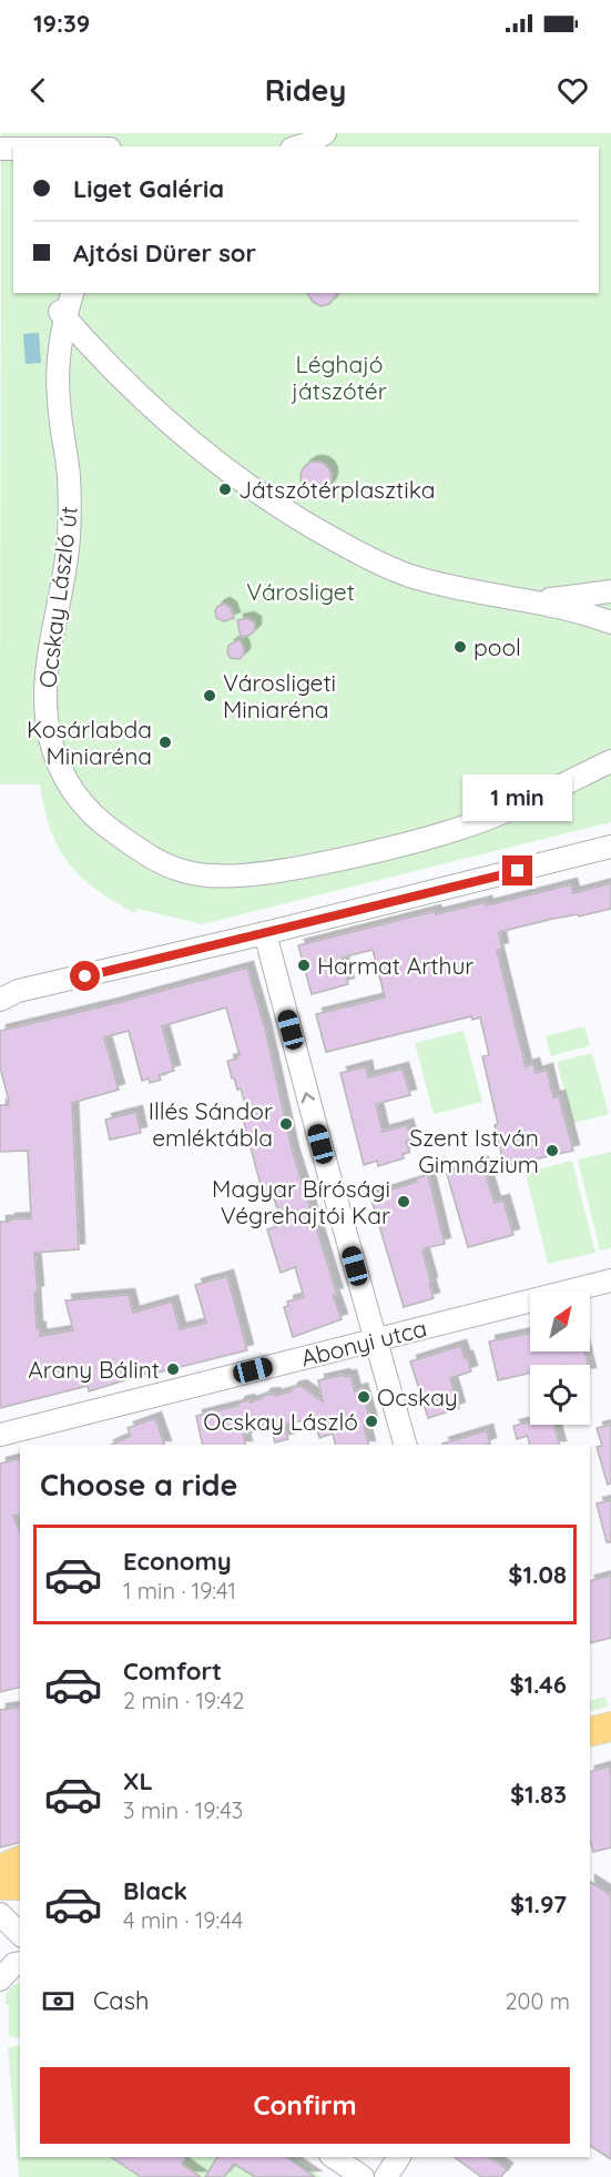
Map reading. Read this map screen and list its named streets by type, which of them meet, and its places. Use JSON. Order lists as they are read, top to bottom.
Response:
{
  "streets": {
    "street": ["Ocskay László út", "Abonyi utca"]
  },
  "parks": ["Léghajó játszótér", "Városliget"],
  "places": [
    "Játszótérplasztika",
    "pool",
    "Városligeti Miniaréna",
    "Kosárlabda Miniaréna",
    "Harmat Arthur",
    "Illés Sándor emléktábla",
    "Szent István Gimnázium",
    "Magyar Bírósági Végrehajtói Kar",
    "Arany Bálint",
    "Ocskay",
    "Ocskay László"
  ],
  "north": "top right",
  "page": {
    "status": "19:39",
    "header": "Ridey",
    "banner": ["Liget Galéria", "Ajtósi Dürer sor"],
    "bubble": "1 min",
    "heading": "Choose a ride",
    "list": [
      {
        "name": "Economy",
        "note": "1 min · 19:41",
        "value": "$1.08"
      },
      {
        "name": "Comfort",
        "note": "2 min · 19:42",
        "value": "$1.46"
      },
      {
        "name": "XL",
        "note": "3 min · 19:43",
        "value": "$1.83"
      },
      {
        "name": "Black",
        "note": "4 min · 19:44",
        "value": "$1.97"
      }
    ],
    "pay": ["Cash", "200 m"],
    "buttons": "Confirm"
  }
}
